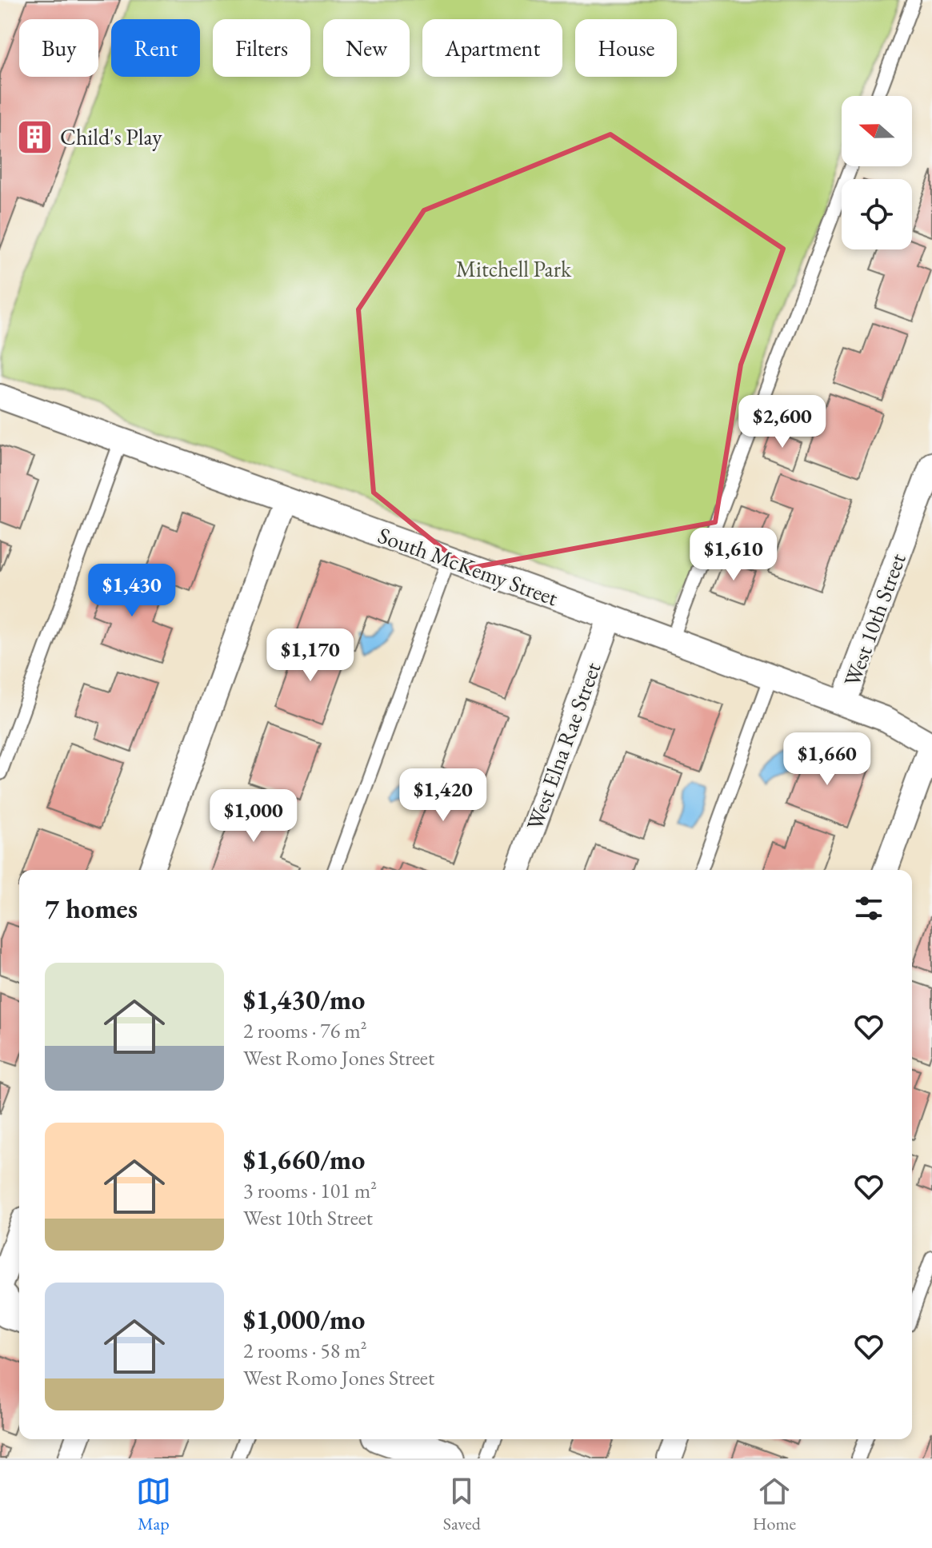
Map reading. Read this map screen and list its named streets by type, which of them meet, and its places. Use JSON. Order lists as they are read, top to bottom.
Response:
{
  "streets": {
    "street": ["South McKemy Street", "West 10th Street", "West Elna Rae Street"]
  },
  "crossings": [
    ["South McKemy Street", "West 10th Street"],
    ["South McKemy Street", "West Elna Rae Street"]
  ],
  "parks": ["Mitchell Park"],
  "places": {
    "building": ["Child's Play"]
  },
  "north": "left",
  "page": {
    "chip": [
      "Buy",
      "Rent",
      "Filters",
      "New",
      "Apartment",
      "House"
    ],
    "price": [
      "$2,600",
      "$1,610",
      "$1,430",
      "$1,170",
      "$1,660",
      "$1,420",
      "$1,000"
    ],
    "heading": "7 homes",
    "list": [
      {
        "name": "$1,430/mo",
        "note": "2 rooms · 76 m² · West Romo Jones Street"
      },
      {
        "name": "$1,660/mo",
        "note": "3 rooms · 101 m² · West 10th Street"
      },
      {
        "name": "$1,000/mo",
        "note": "2 rooms · 58 m² · West Romo Jones Street"
      }
    ],
    "tabs": ["Map", "Saved", "Home"]
  }
}
